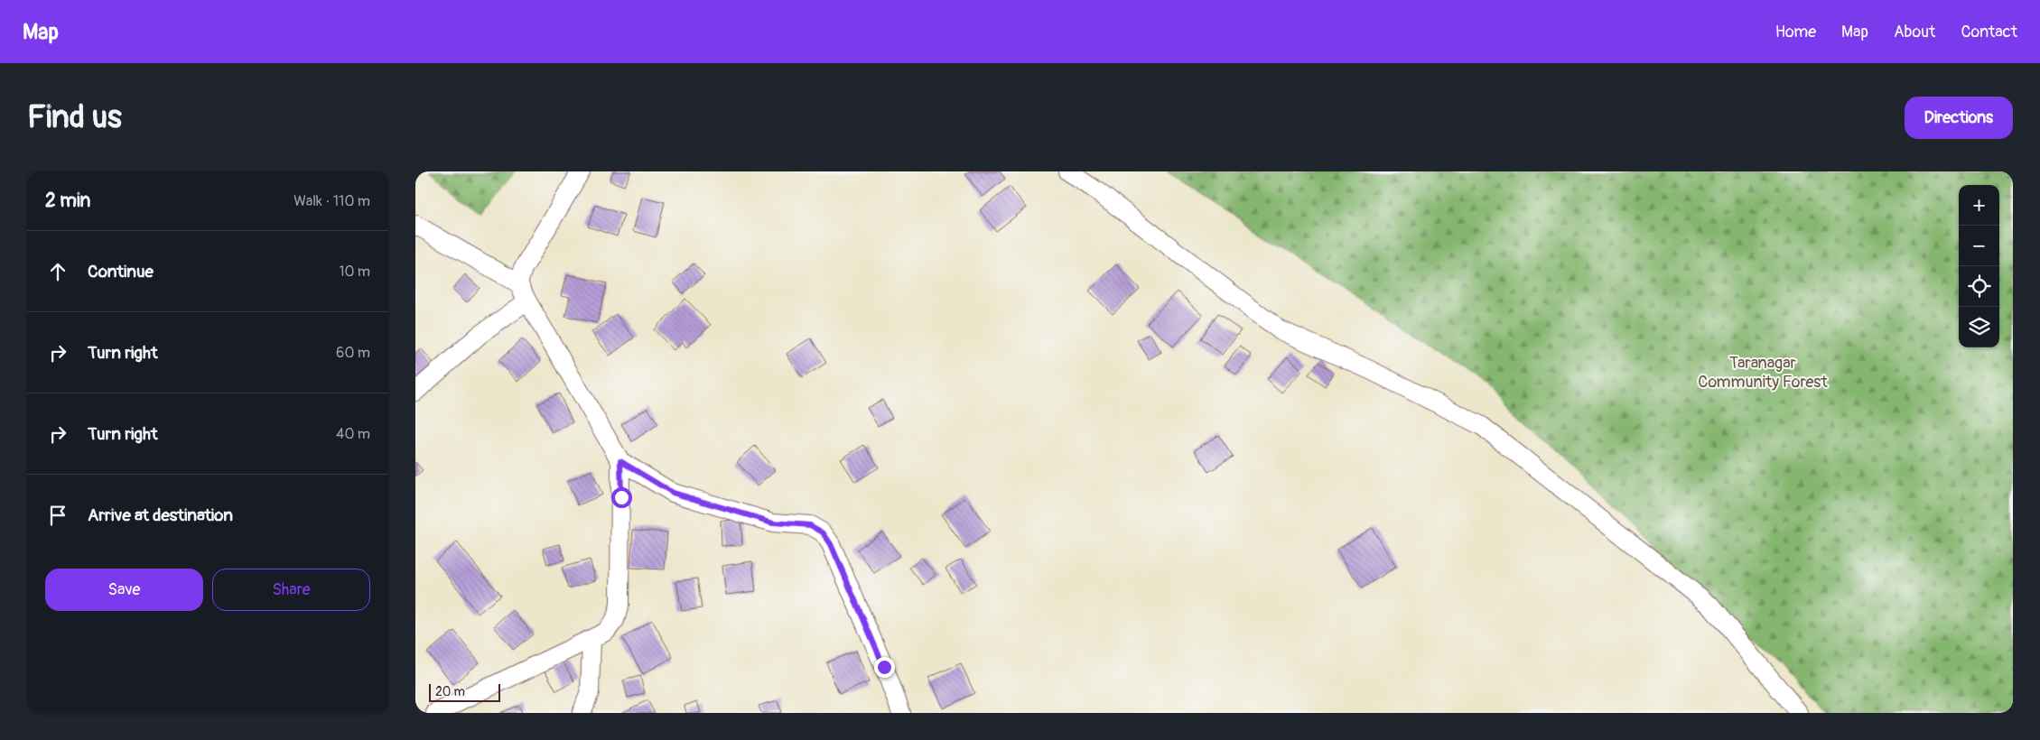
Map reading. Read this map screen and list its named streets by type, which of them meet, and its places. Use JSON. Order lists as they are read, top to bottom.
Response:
{
  "parks": ["Taranagar Community Forest"],
  "scale_bar": "20 m",
  "page": {
    "header": "Map",
    "nav": [
      "Home",
      "Map",
      "About",
      "Contact"
    ],
    "buttons": [
      "Directions",
      ["Save", "Share"]
    ],
    "title": "Find us",
    "heading": ["2 min", "Walk · 110 m"],
    "map_buttons": ["+", "−"],
    "list": [
      ["Continue", "10 m"],
      ["Turn right", "60 m"],
      ["Turn right", "40 m"],
      "Arrive at destination"
    ],
    "scale": "20 m"
  }
}
